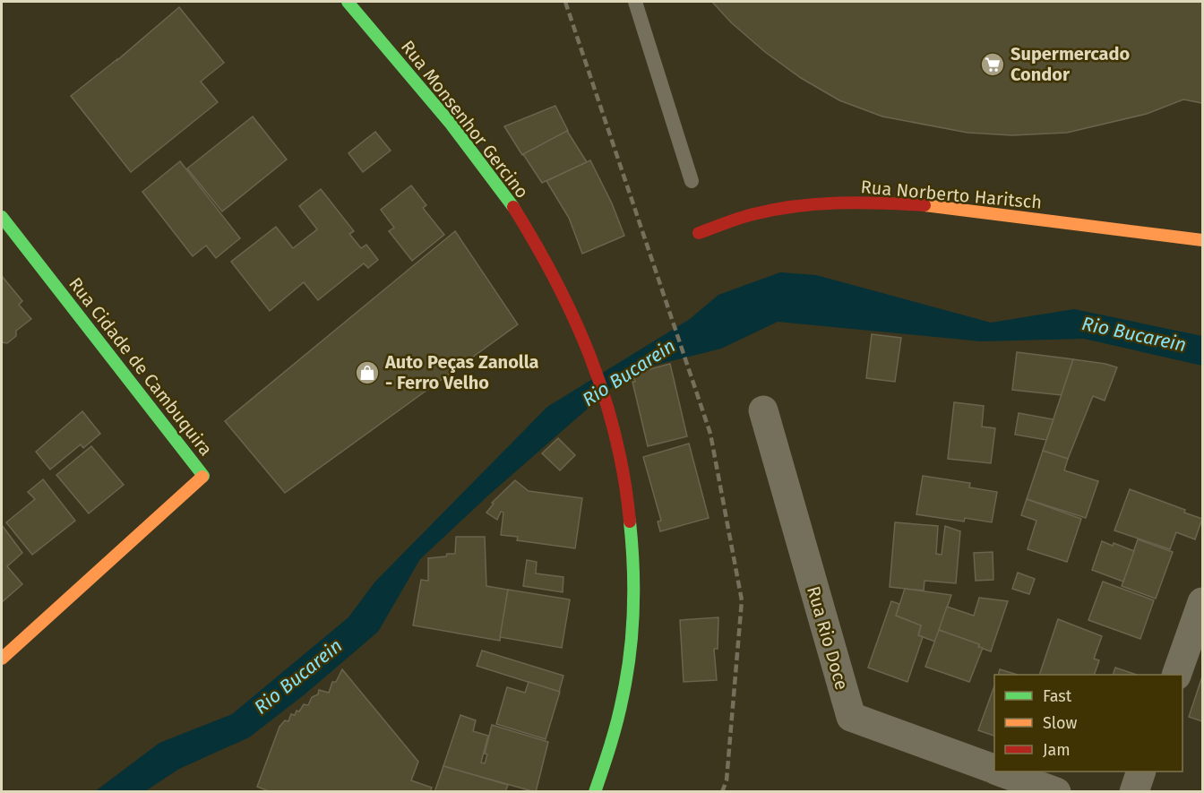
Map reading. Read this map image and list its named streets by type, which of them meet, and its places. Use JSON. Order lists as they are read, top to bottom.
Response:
{
  "streets": {
    "street": [
      "Rua Monsenhor Gercino",
      "Rua Norberto Haritsch",
      "Rua Cidade de Cambuquira",
      "Rua Rio Doce"
    ]
  },
  "water": ["Rio Bucarein"],
  "places": {
    "supermarket": ["Supermercado Condor"],
    "shop": ["Auto Peças Zanolla - Ferro Velho"]
  },
  "legend": ["Fast", "Slow", "Jam"]
}
